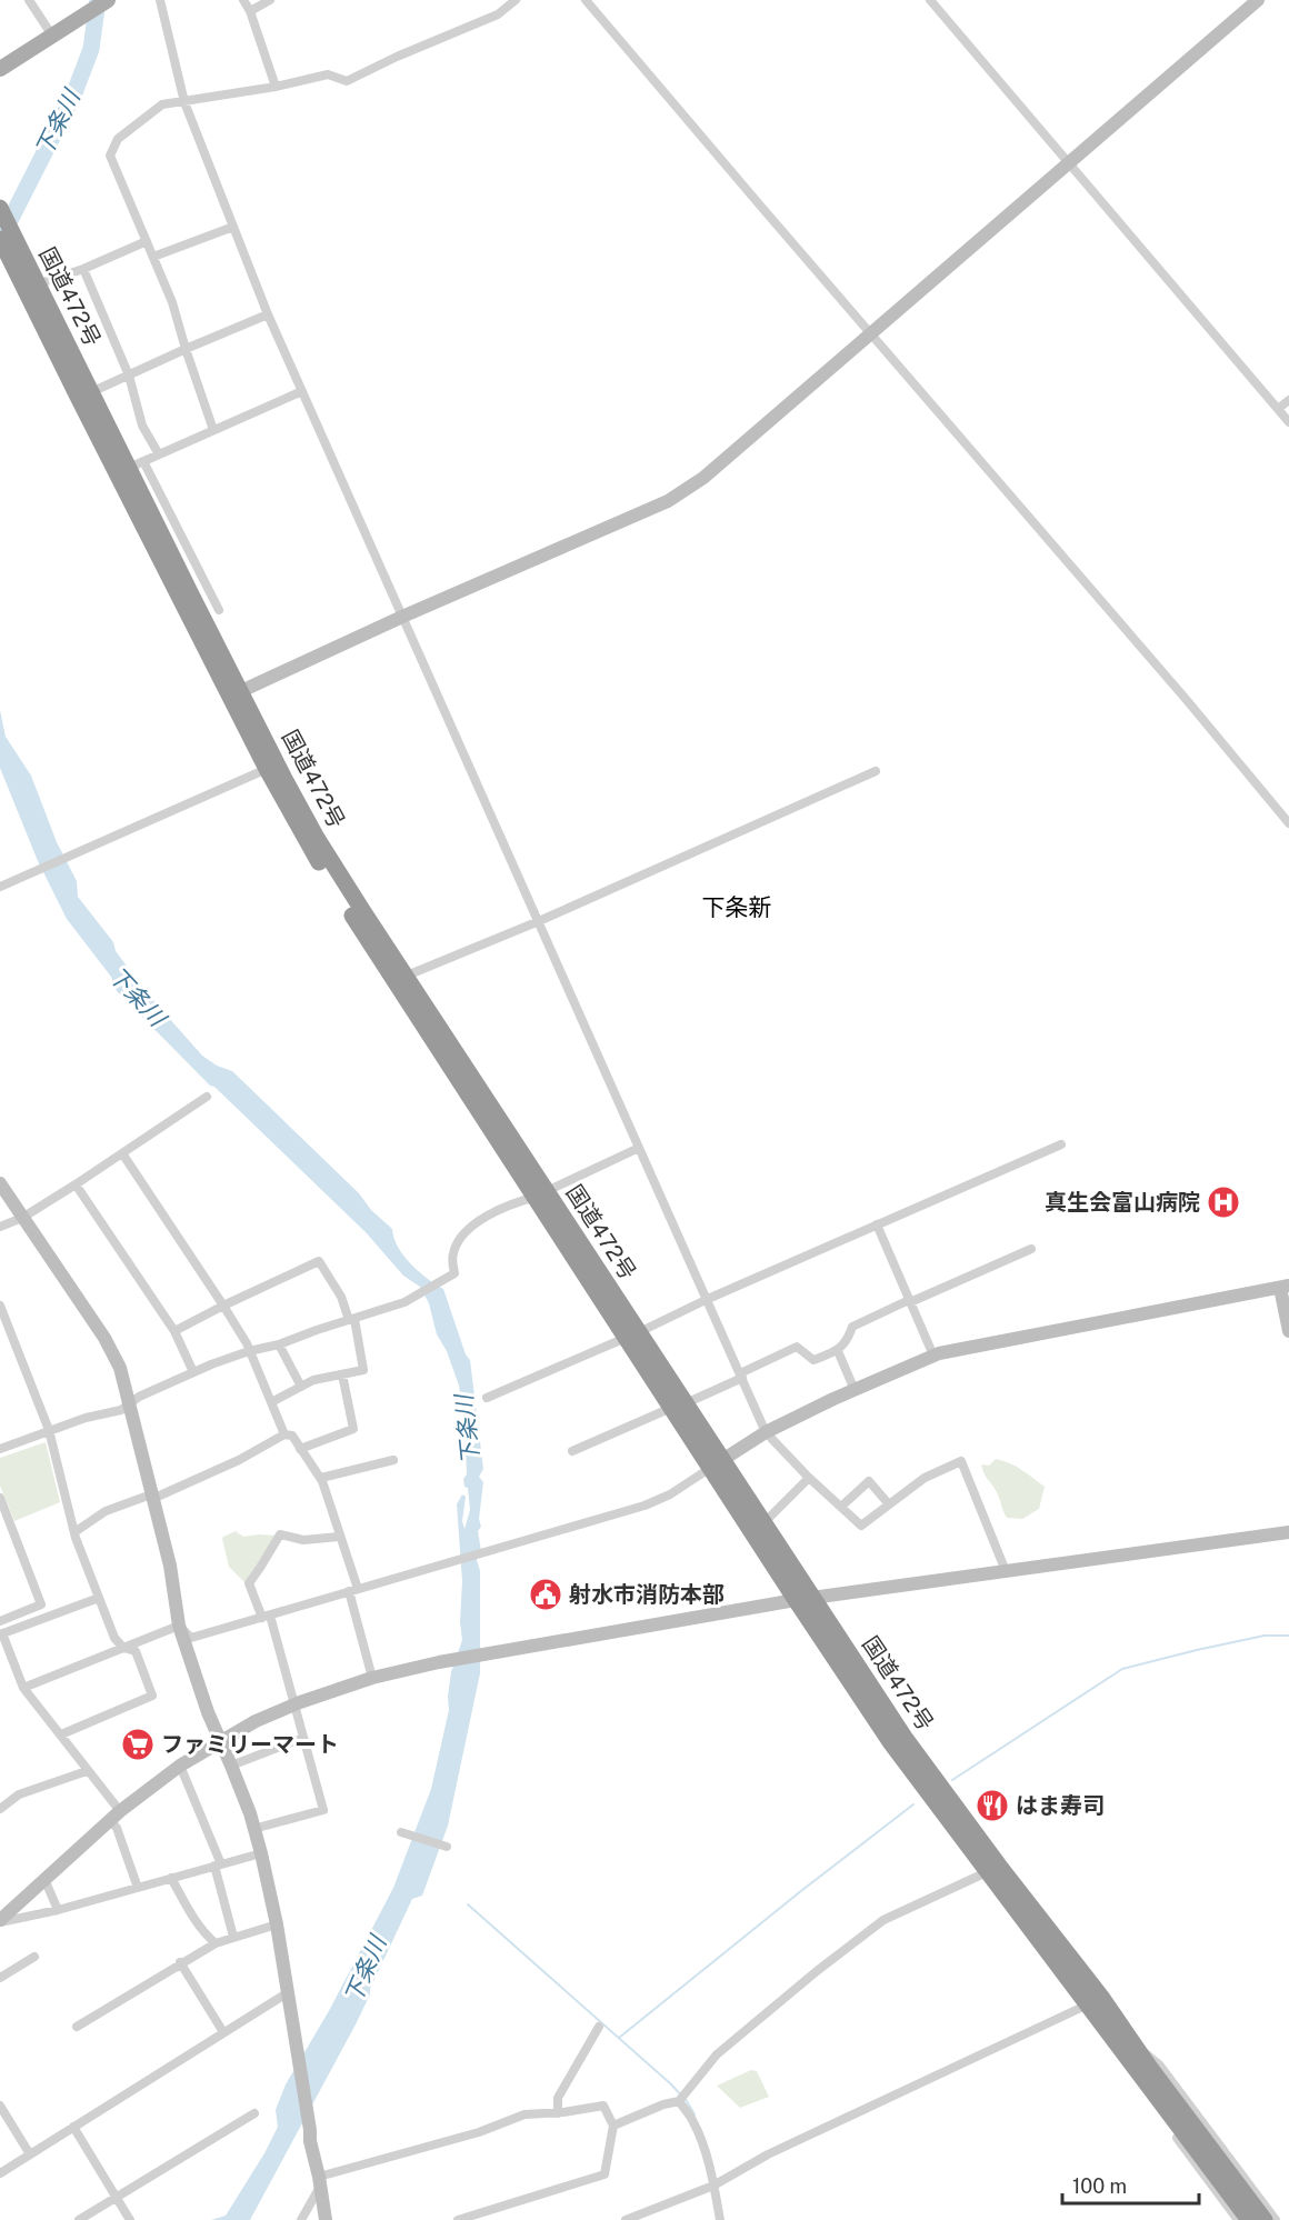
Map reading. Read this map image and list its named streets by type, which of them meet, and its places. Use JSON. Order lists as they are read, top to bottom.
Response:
{
  "streets": {
    "highway": ["国道472号"]
  },
  "districts": ["下条新"],
  "water": ["下条川"],
  "places": {
    "hospital": ["真生会富山病院"],
    "public building": ["射水市消防本部"],
    "supermarket": ["ファミリーマート"],
    "restaurant": ["はま寿司"]
  },
  "scale_bar": "100 m"
}
